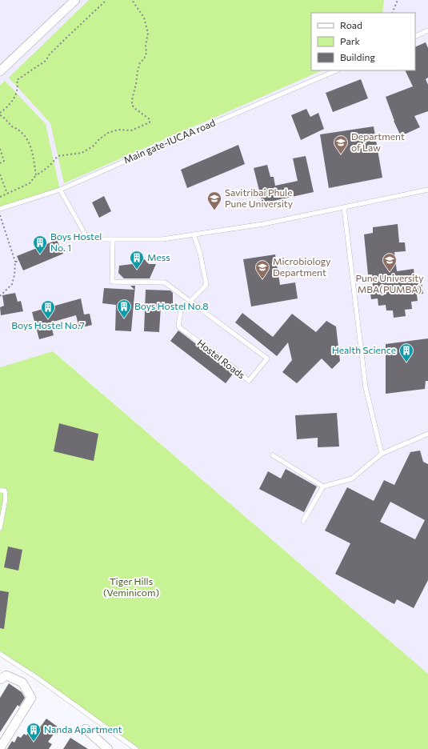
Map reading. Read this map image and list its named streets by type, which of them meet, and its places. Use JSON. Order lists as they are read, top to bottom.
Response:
{
  "streets": {
    "lane": ["Main gate-IUCAA road", "Hostel Roads"]
  },
  "parks": ["Tiger Hills (Veminicom)"],
  "places": {
    "school or university": [
      "Department of Law",
      "Savitribai Phule Pune University",
      "Pune University MBA(PUMBA)",
      "Microbiology Department"
    ],
    "building": [
      "Boys Hostel No. 1",
      "Mess",
      "Boys Hostel No.8",
      "Boys Hostel No.7",
      "Health Science",
      "Nanda Apartment"
    ]
  },
  "legend": ["Road", "Park", "Building"]
}
